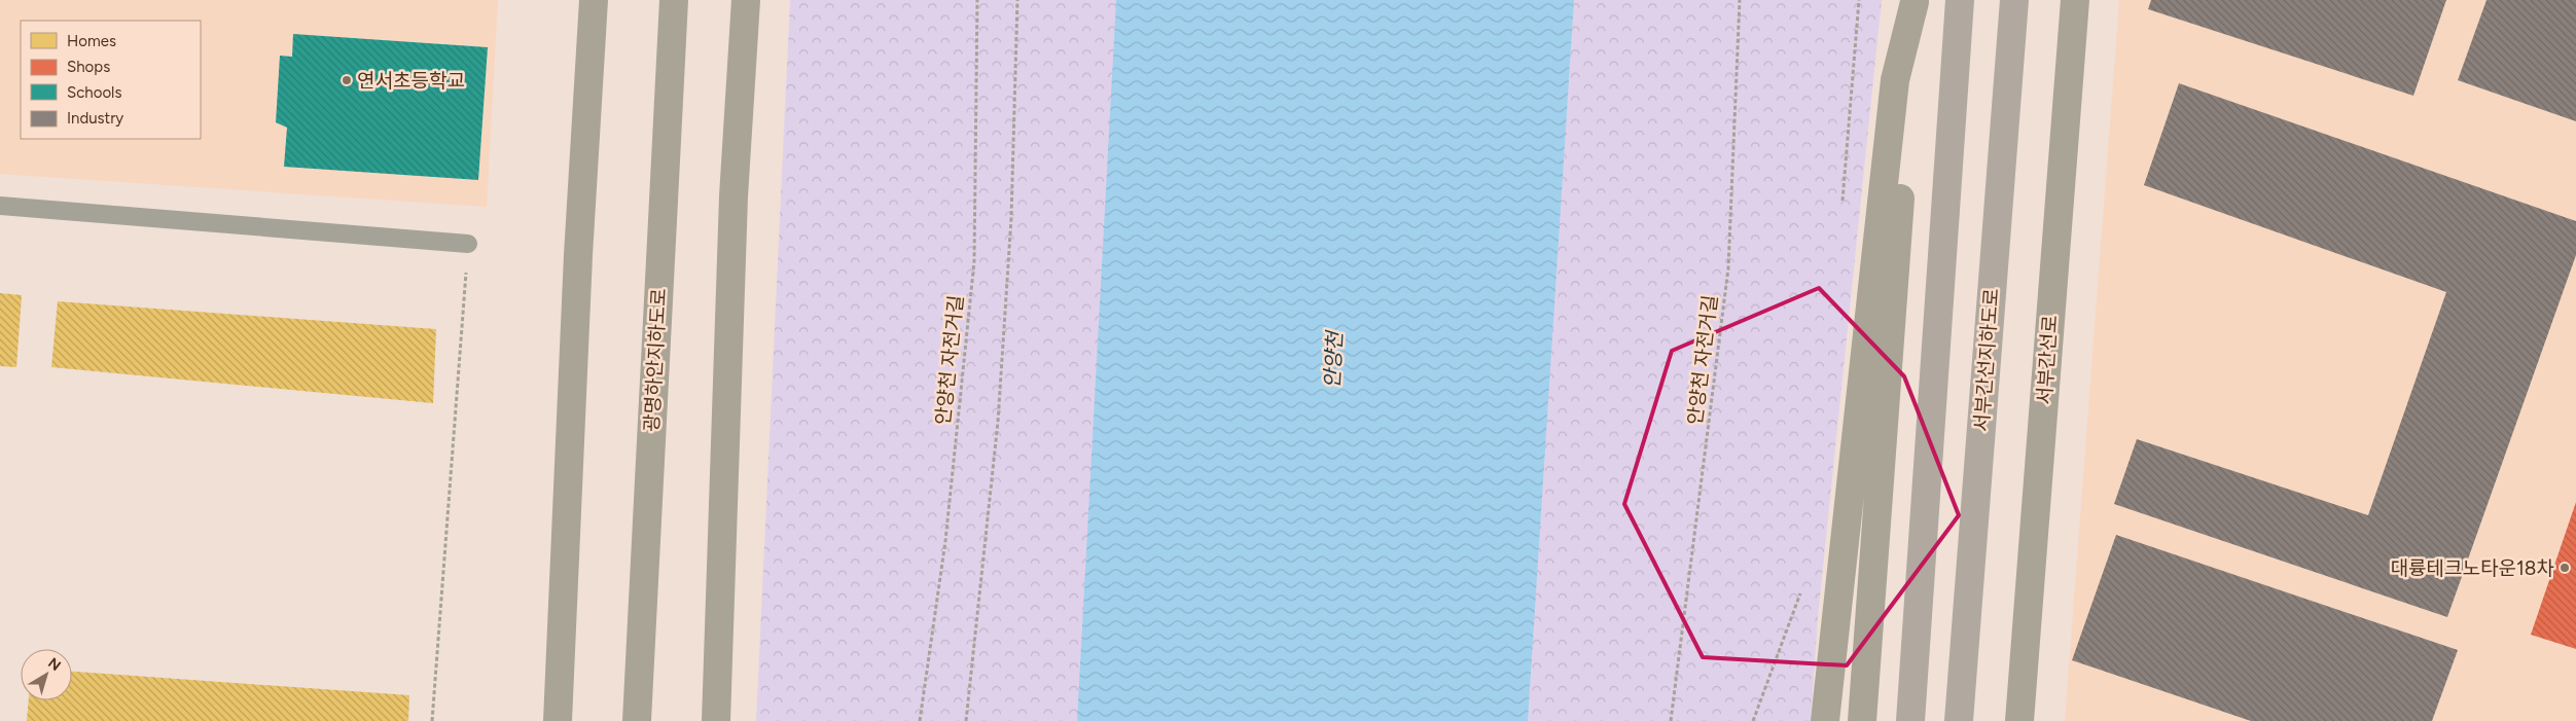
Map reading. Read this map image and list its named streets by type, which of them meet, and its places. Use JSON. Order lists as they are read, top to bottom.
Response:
{
  "streets": {
    "highway": ["서부간선지하도로"],
    "main road": ["광명하안지하도로", "서부간선로"],
    "path": ["안양천 자전거길"]
  },
  "water": ["안양천"],
  "places": ["연서초등학교", "대륭테크노타운18차"],
  "legend": [
    "Homes",
    "Shops",
    "Schools",
    "Industry"
  ],
  "north": "top right"
}
